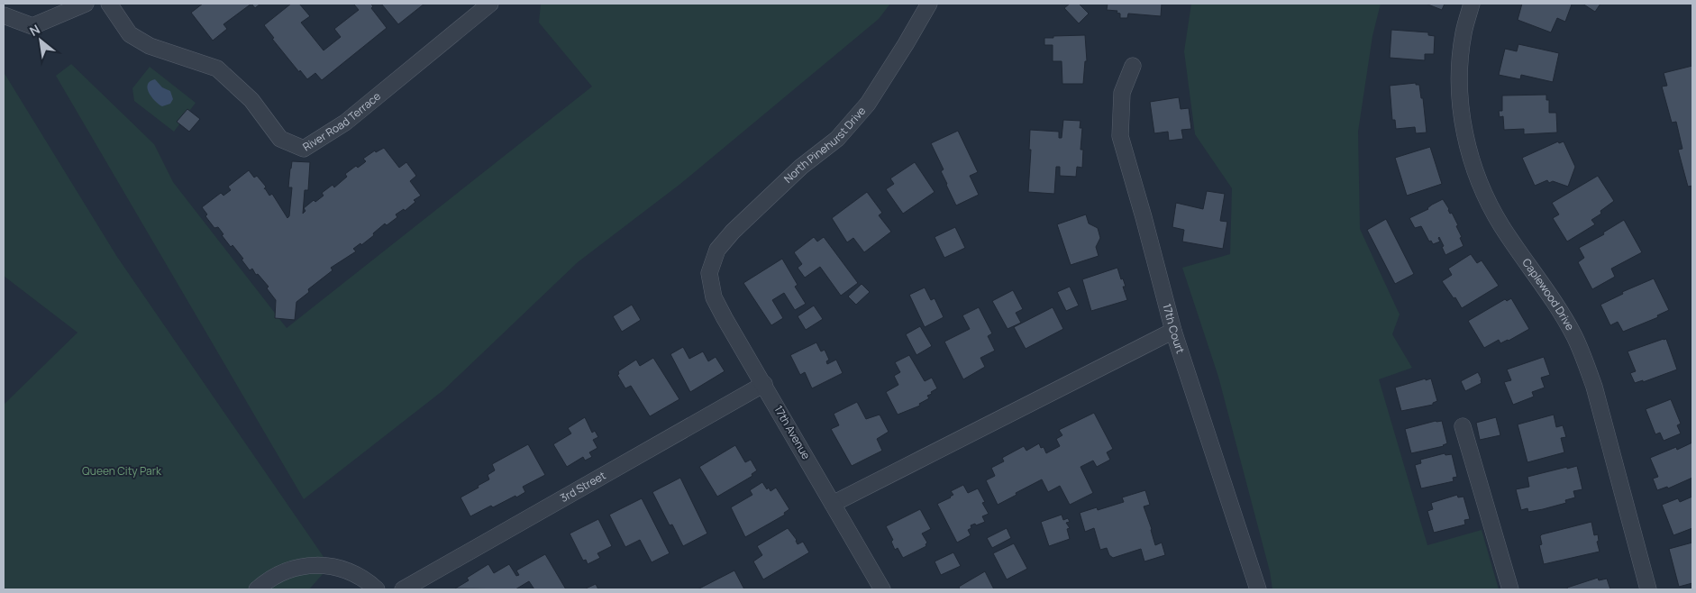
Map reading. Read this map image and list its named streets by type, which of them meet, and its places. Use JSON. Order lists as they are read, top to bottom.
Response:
{
  "streets": {
    "street": [
      "River Road Terrace",
      "North Pinehurst Drive",
      "Caplewood Drive",
      "17th Court",
      "17th Avenue",
      "3rd Street"
    ]
  },
  "crossings": [
    ["North Pinehurst Drive", "17th Avenue"],
    ["17th Avenue", "3rd Street"]
  ],
  "parks": ["Queen City Park"],
  "north": "top left"
}
